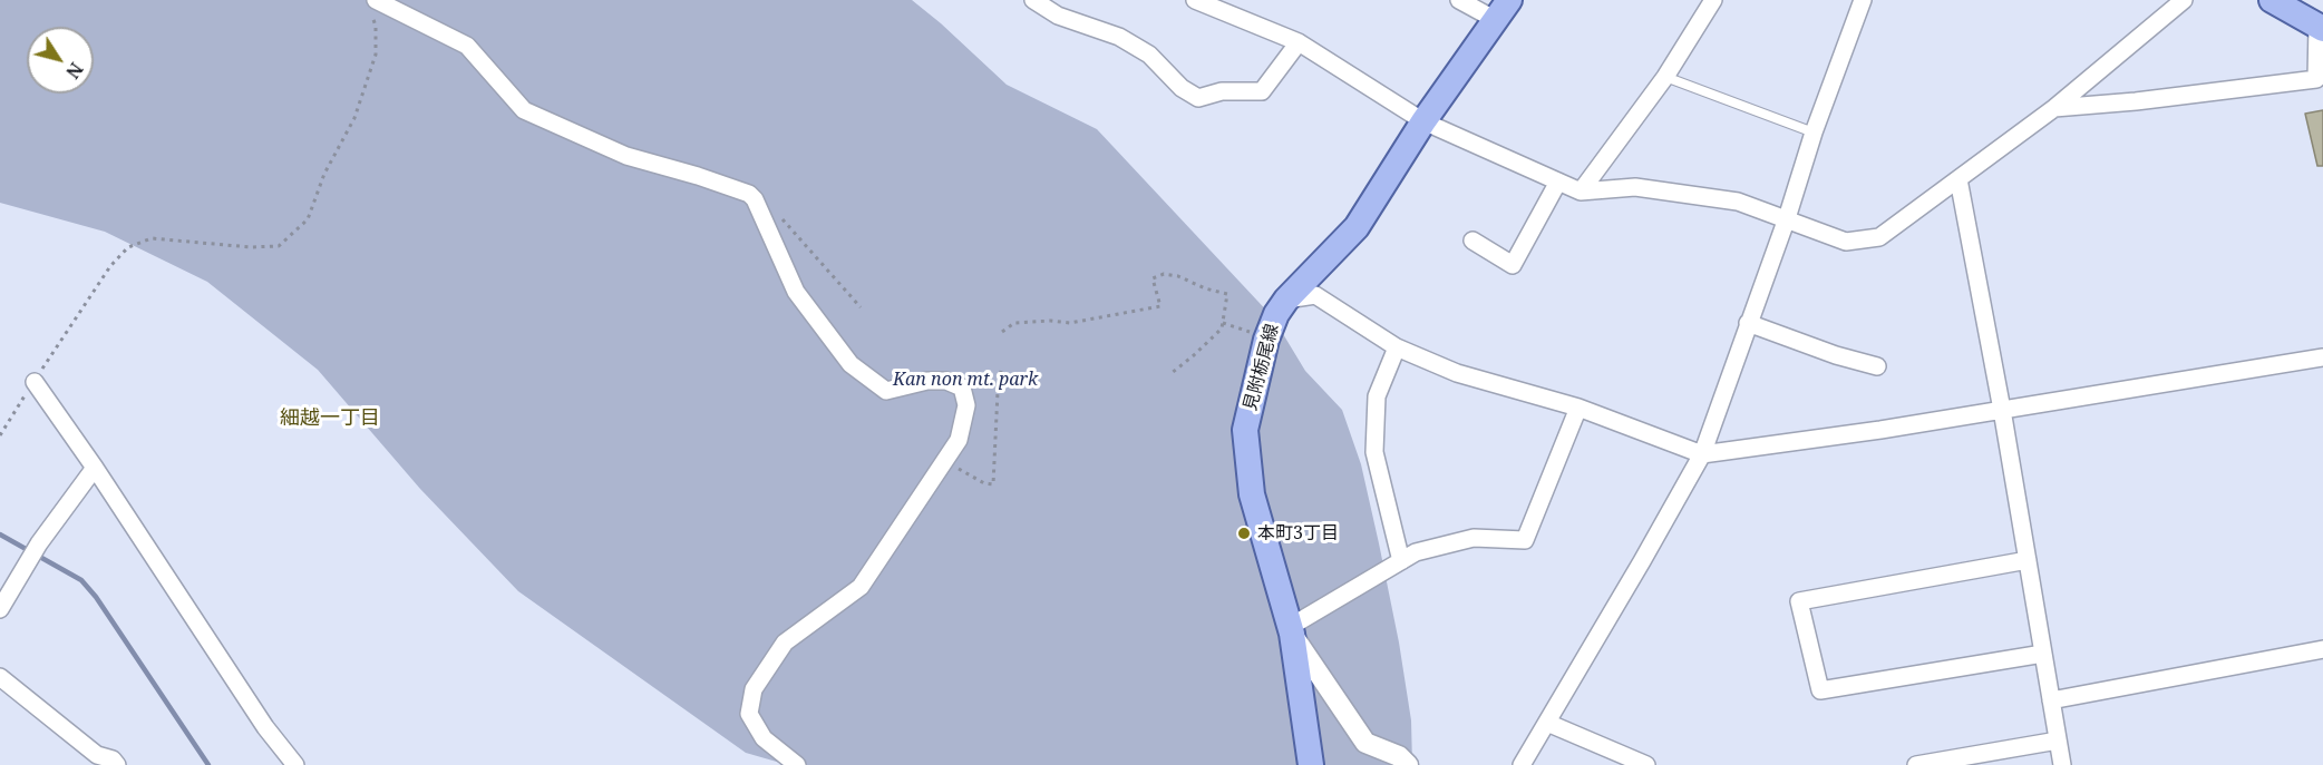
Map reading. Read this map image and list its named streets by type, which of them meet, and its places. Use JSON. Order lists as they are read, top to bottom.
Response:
{
  "streets": {
    "main road": ["見附栃尾線"]
  },
  "districts": ["細越一丁目"],
  "parks": ["Kan non mt. park"],
  "places": ["本町3丁目"],
  "north": "bottom right"
}
